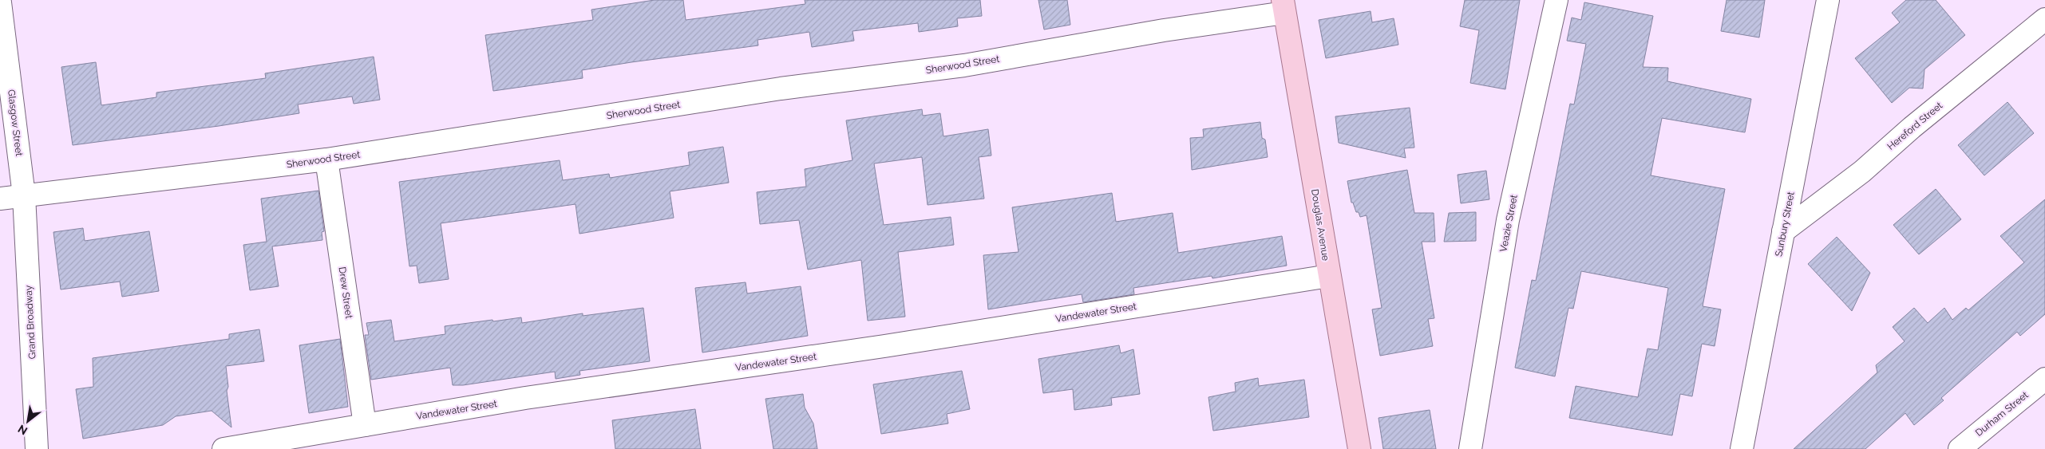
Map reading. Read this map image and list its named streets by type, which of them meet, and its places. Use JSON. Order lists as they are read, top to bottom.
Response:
{
  "streets": {
    "main road": ["Douglas Avenue"],
    "street": [
      "Sherwood Street",
      "Glasgow Street",
      "Hereford Street",
      "Veazie Street",
      "Sunbury Street",
      "Drew Street",
      "Vandewater Street",
      "Grand Broadway",
      "Durham Street"
    ]
  },
  "crossings": [
    ["Sherwood Street", "Glasgow Street"],
    ["Sherwood Street", "Douglas Avenue"],
    ["Sherwood Street", "Drew Street"],
    ["Sherwood Street", "Grand Broadway"],
    ["Glasgow Street", "Grand Broadway"],
    ["Hereford Street", "Sunbury Street"],
    ["Douglas Avenue", "Vandewater Street"],
    ["Drew Street", "Vandewater Street"]
  ],
  "north": "bottom left"
}
